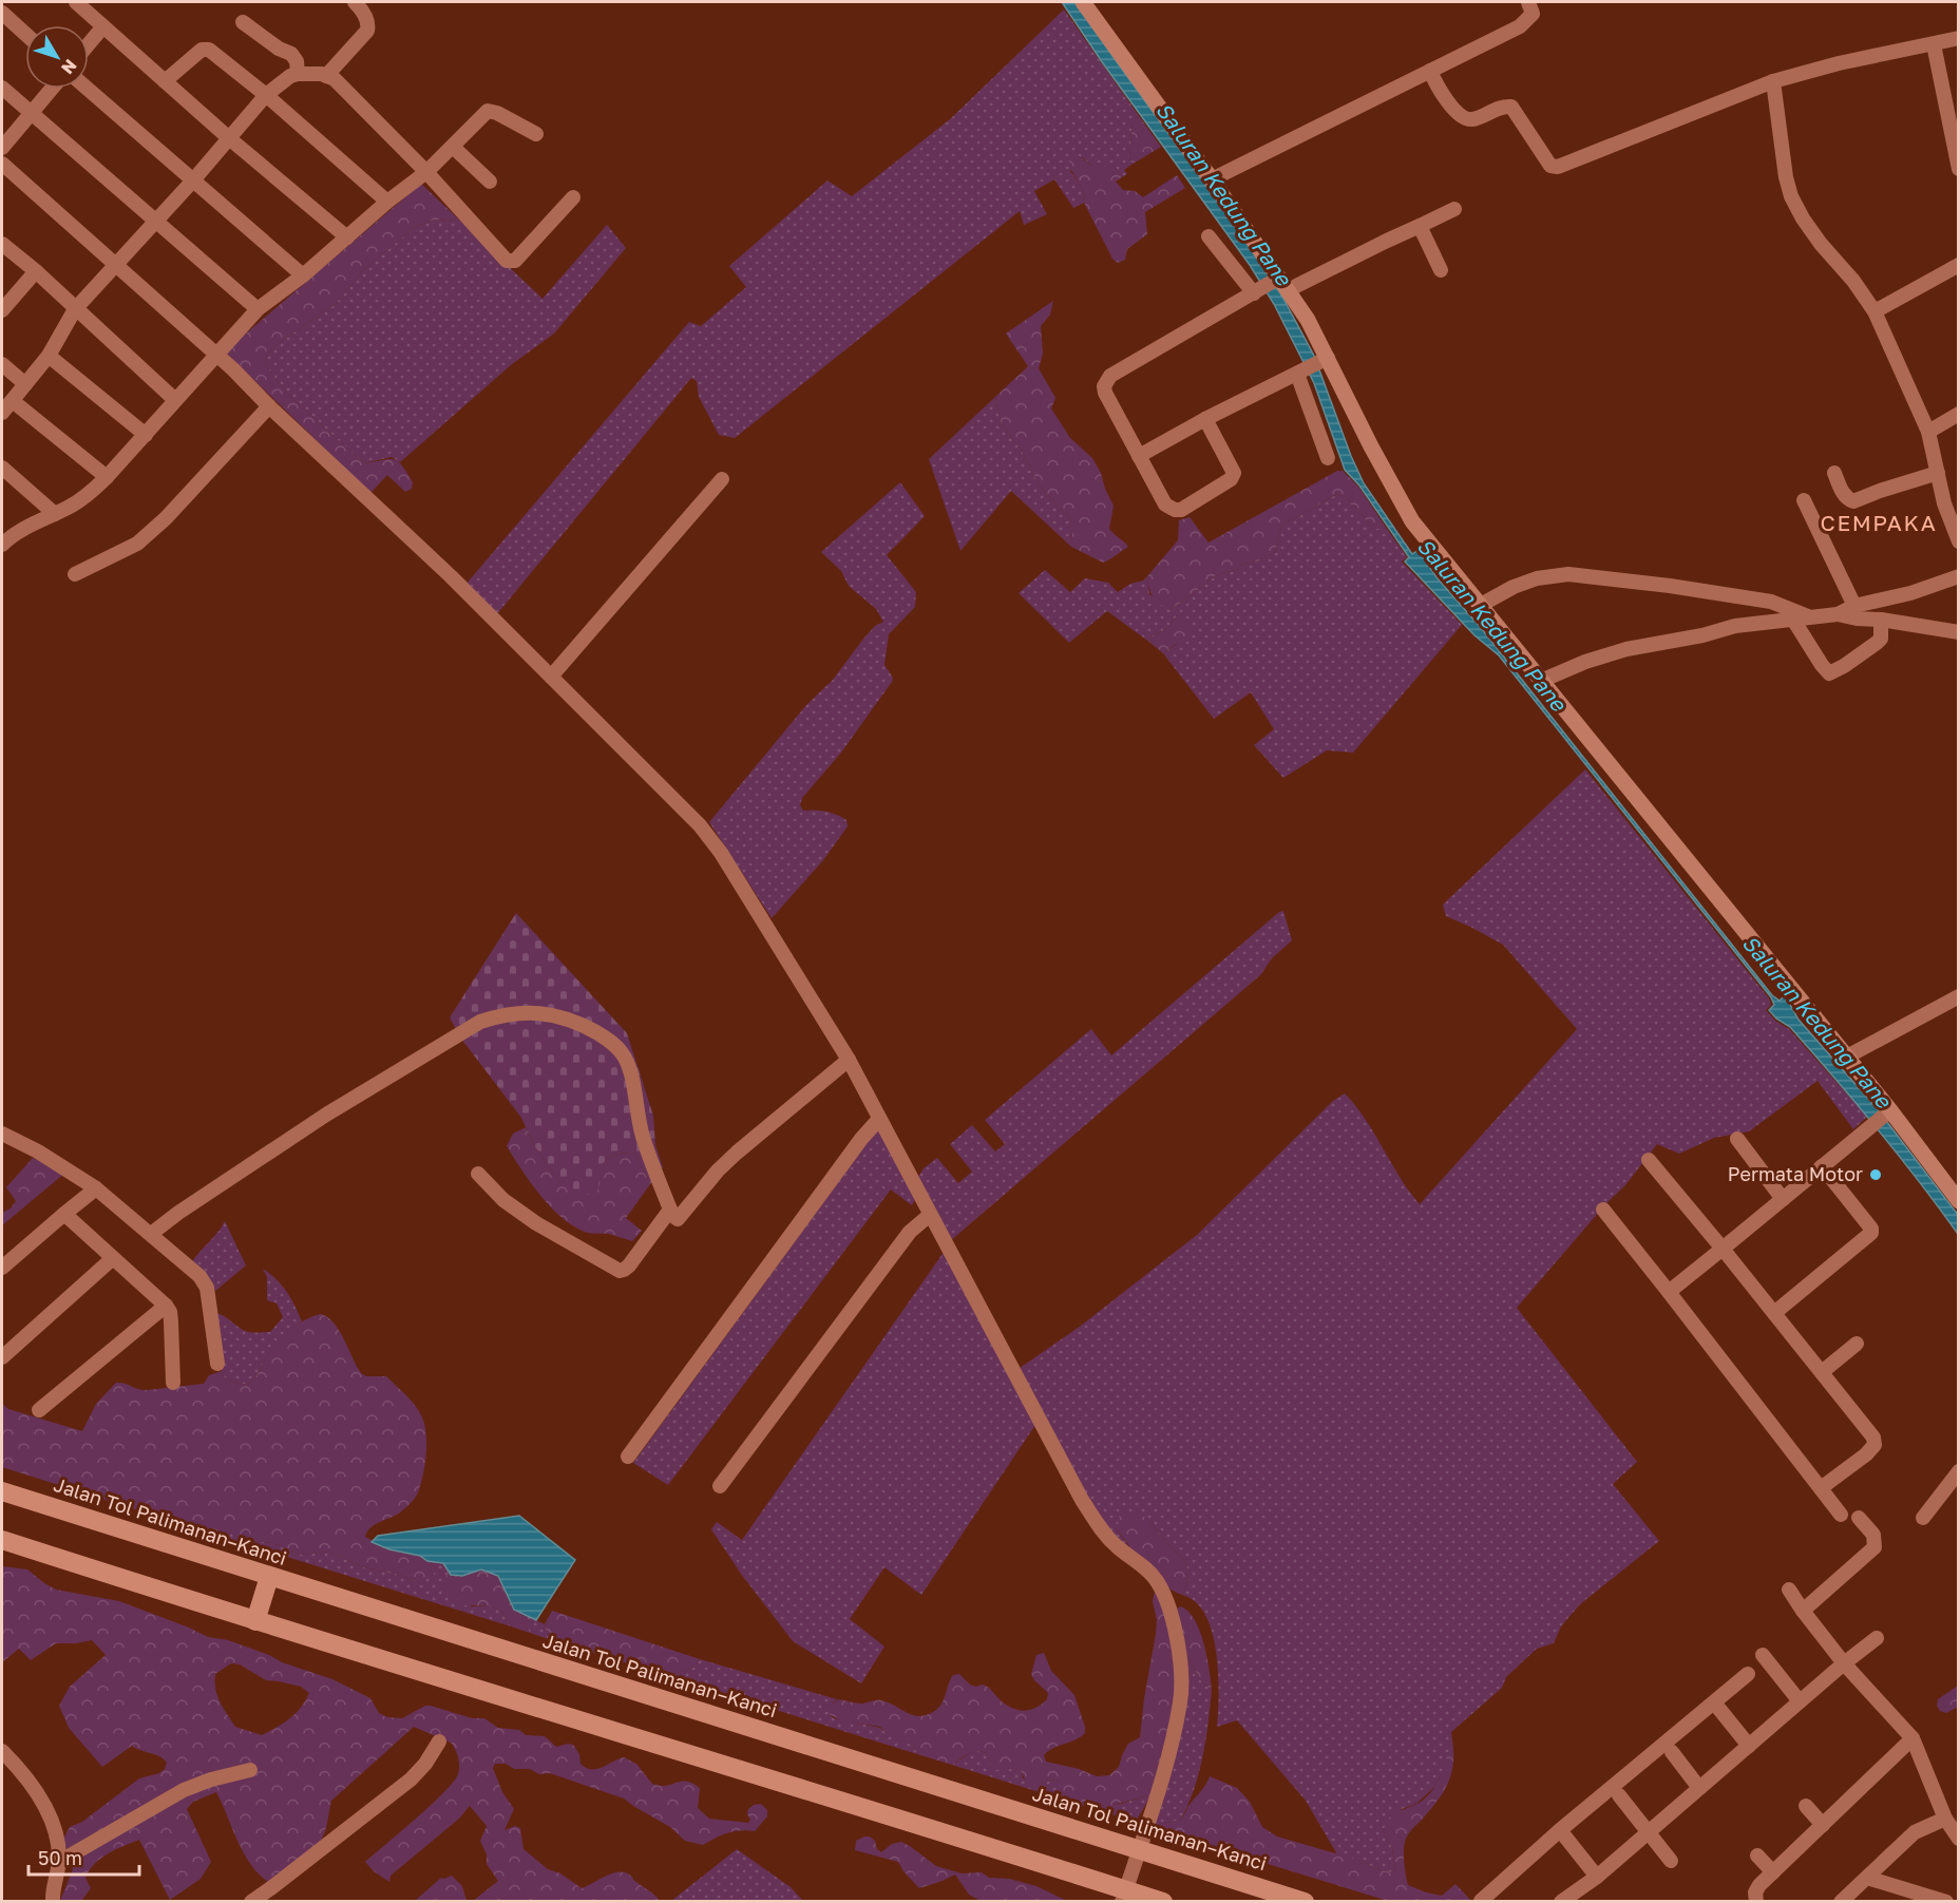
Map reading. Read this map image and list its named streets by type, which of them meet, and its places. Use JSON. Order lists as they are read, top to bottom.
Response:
{
  "streets": {
    "highway": ["Jalan Tol Palimanan–Kanci"]
  },
  "districts": ["CEMPAKA"],
  "water": ["Saluran Kedung Pane"],
  "places": ["Permata Motor"],
  "scale_bar": "50 m",
  "north": "bottom right"
}
